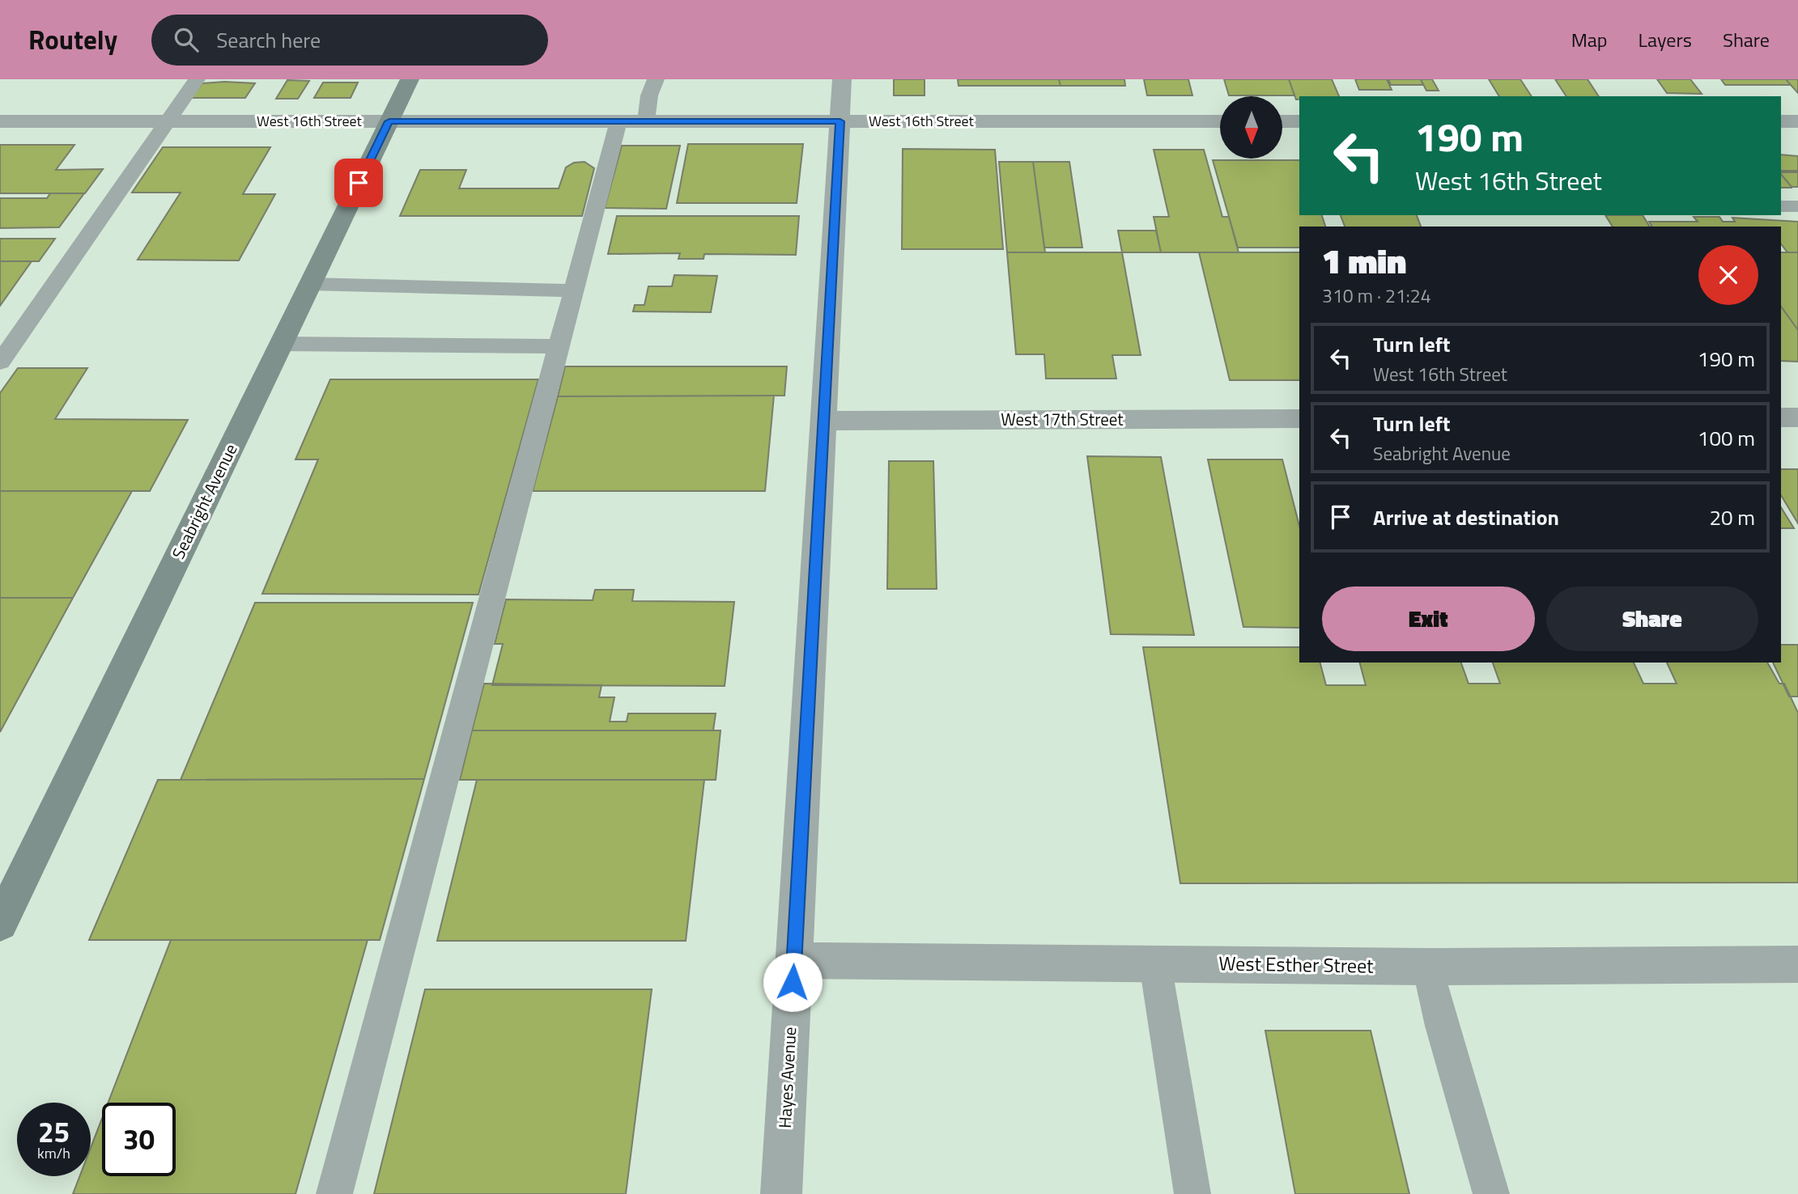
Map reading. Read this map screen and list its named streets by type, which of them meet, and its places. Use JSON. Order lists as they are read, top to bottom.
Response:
{
  "streets": {
    "street": [
      "West 16th Street",
      "West 17th Street",
      "Seabright Avenue",
      "West Esther Street",
      "Hayes Avenue"
    ]
  },
  "crossings": [
    ["West 16th Street", "Seabright Avenue"],
    ["West 16th Street", "Hayes Avenue"],
    ["West 17th Street", "Hayes Avenue"],
    ["West Esther Street", "Hayes Avenue"]
  ],
  "north": "bottom",
  "page": {
    "header": "Routely",
    "search": "Search here",
    "nav": ["Map", "Layers", "Share"],
    "turn": ["190 m", "West 16th Street"],
    "heading": ["1 min", "310 m · 21:24"],
    "list": [
      {
        "name": "Turn left",
        "note": "West 16th Street",
        "value": "190 m"
      },
      {
        "name": "Turn left",
        "note": "Seabright Avenue",
        "value": "100 m"
      },
      {
        "name": "Arrive at destination",
        "value": "20 m"
      }
    ],
    "buttons": ["Exit", "Share"],
    "speed": "25 km/h",
    "limit": "30"
  }
}
